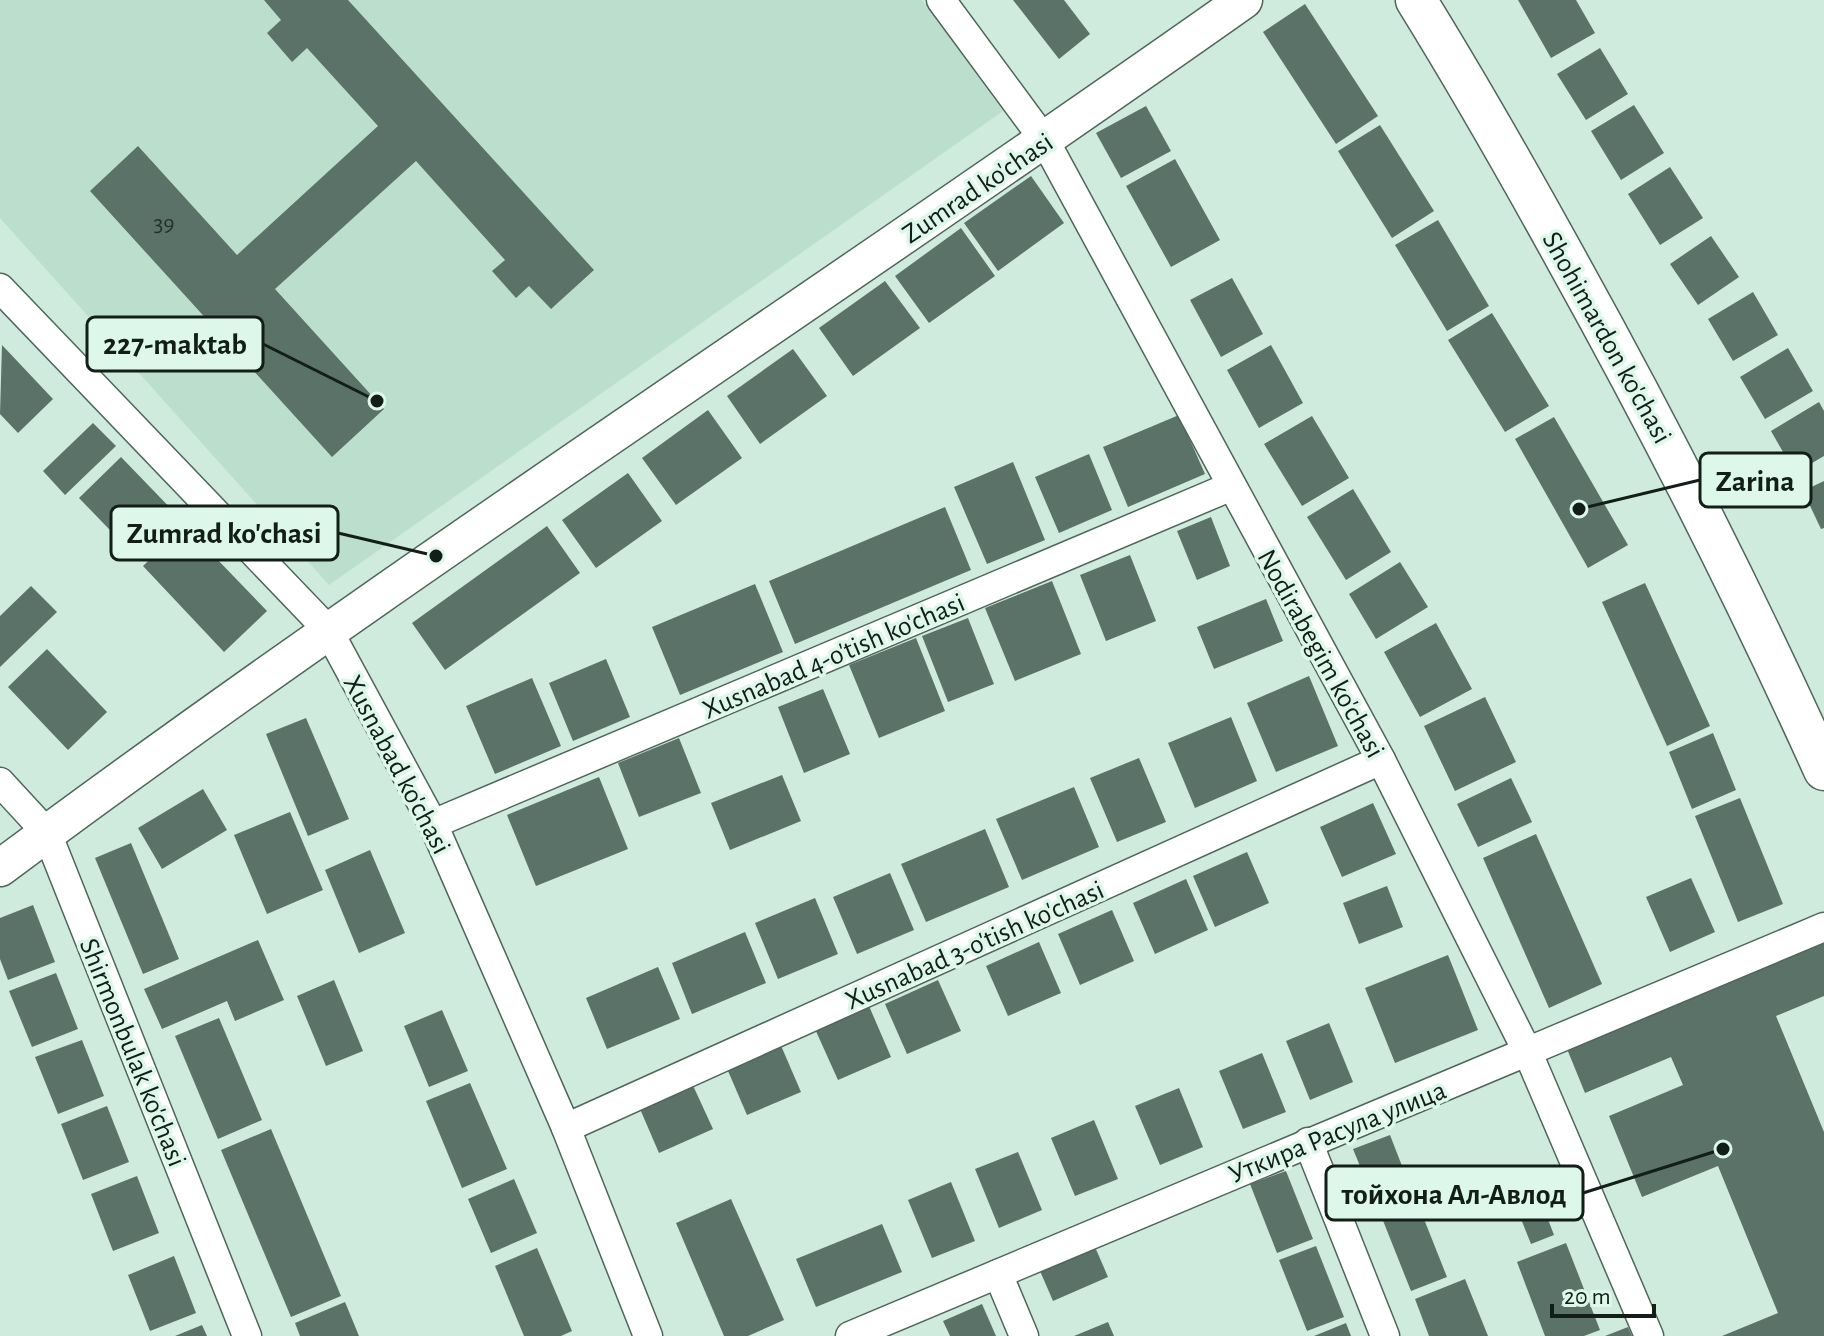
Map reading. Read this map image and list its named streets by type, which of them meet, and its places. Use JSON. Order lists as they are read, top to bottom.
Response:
{
  "streets": {
    "main road": ["Shohimardon ko'chasi"],
    "street": [
      "Zumrad ko'chasi",
      "Nodirabegim ko'chasi",
      "Xusnabad 4-o'tish ko'chasi",
      "Xusnabad ko'chasi",
      "Xusnabad 3-o'tish ko'chasi",
      "Shirmonbulak ko'chasi",
      "Уткира Расула улица"
    ]
  },
  "crossings": [
    ["Zumrad ko'chasi", "Nodirabegim ko'chasi"],
    ["Zumrad ko'chasi", "Xusnabad ko'chasi"],
    ["Zumrad ko'chasi", "Shirmonbulak ko'chasi"],
    ["Nodirabegim ko'chasi", "Xusnabad 4-o'tish ko'chasi"],
    ["Nodirabegim ko'chasi", "Xusnabad 3-o'tish ko'chasi"],
    ["Nodirabegim ko'chasi", "Уткира Расула улица"],
    ["Xusnabad 4-o'tish ko'chasi", "Xusnabad ko'chasi"],
    ["Xusnabad ko'chasi", "Xusnabad 3-o'tish ko'chasi"]
  ],
  "places": [
    "227-maktab",
    "Zarina",
    "Zumrad ko'chasi",
    "тойхона Ал-Авлод"
  ],
  "house_numbers": ["39"],
  "scale_bar": "20 m"
}
